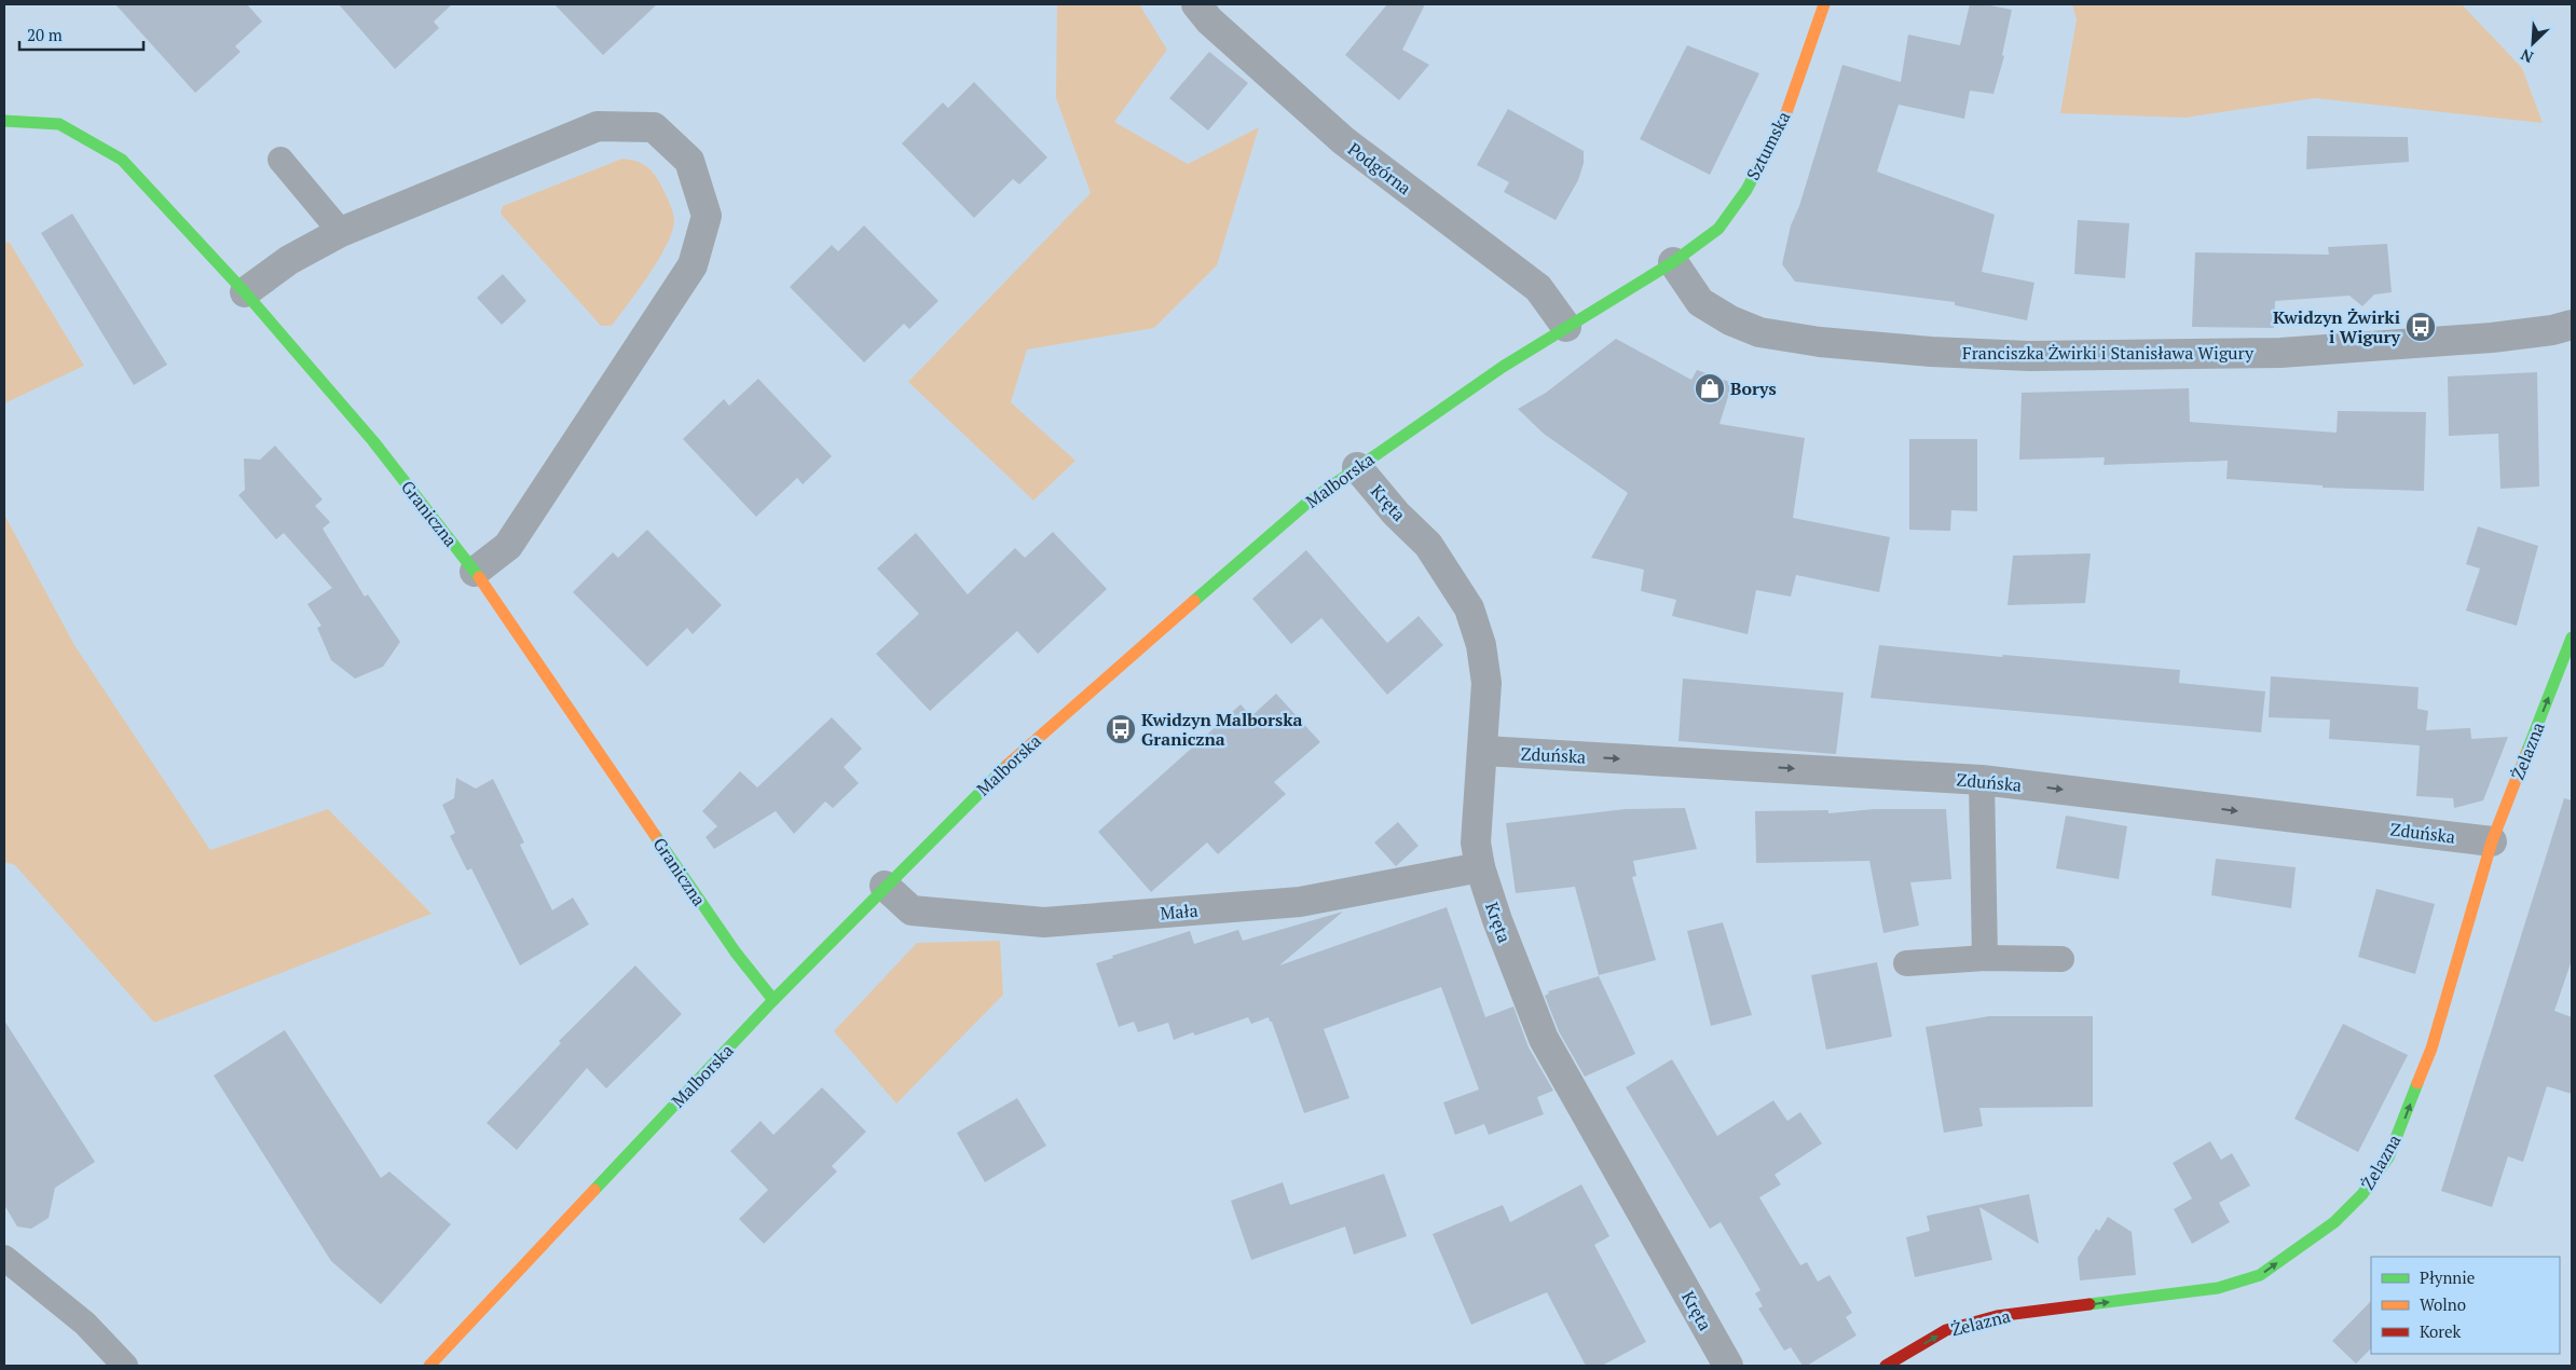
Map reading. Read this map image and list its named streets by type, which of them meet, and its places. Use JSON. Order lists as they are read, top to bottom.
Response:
{
  "streets": {
    "street": [
      "Sztumska",
      "Podgórna",
      "Franciszka Żwirki i Stanisława Wigury",
      "Malborska",
      "Kręta",
      "Graniczna",
      "Żelazna",
      "Zduńska",
      "Mała"
    ]
  },
  "crossings": [
    ["Sztumska", "Franciszka Żwirki i Stanisława Wigury"],
    ["Sztumska", "Malborska"],
    ["Podgórna", "Malborska"],
    ["Franciszka Żwirki i Stanisława Wigury", "Malborska"],
    ["Malborska", "Kręta"],
    ["Malborska", "Graniczna"],
    ["Malborska", "Mała"],
    ["Kręta", "Zduńska"],
    ["Kręta", "Mała"],
    ["Żelazna", "Zduńska"]
  ],
  "one_way": ["Żelazna", "Zduńska"],
  "places": {
    "bus stop": ["Kwidzyn Żwirki i Wigury", "Kwidzyn Malborska Graniczna"],
    "shop": ["Borys"]
  },
  "legend": ["Płynnie", "Wolno", "Korek"],
  "scale_bar": "20 m",
  "north": "bottom left"
}
